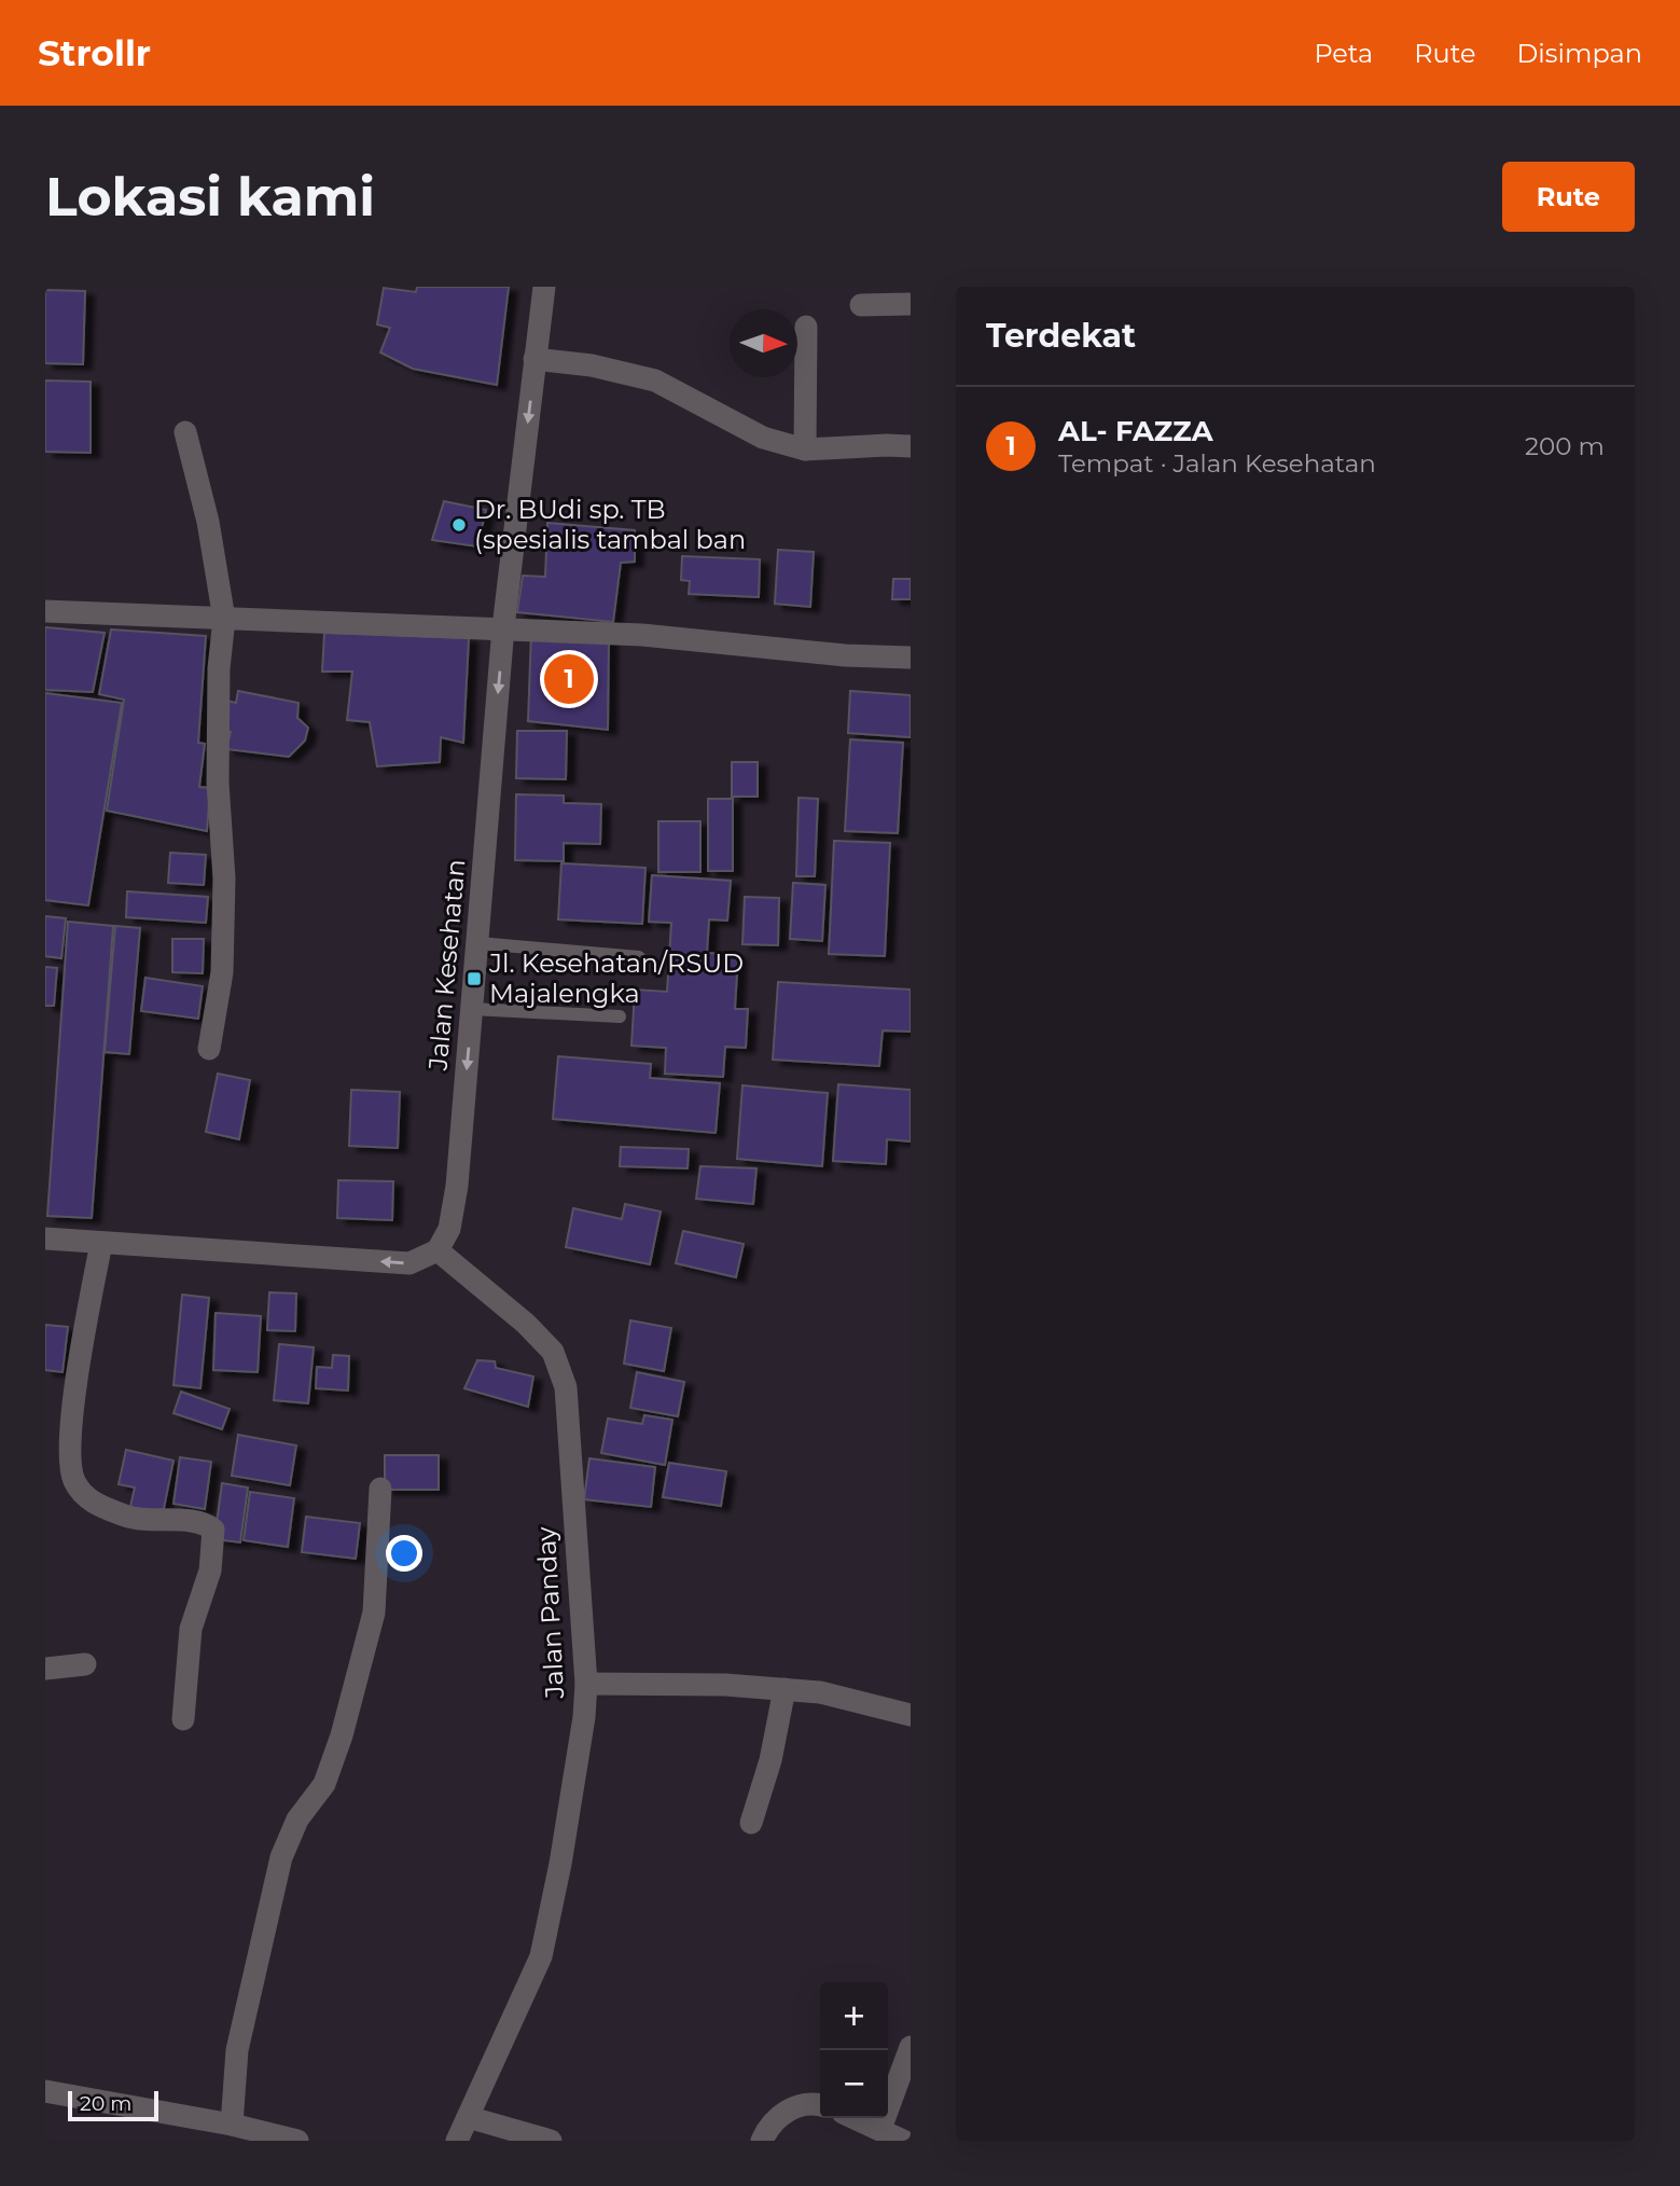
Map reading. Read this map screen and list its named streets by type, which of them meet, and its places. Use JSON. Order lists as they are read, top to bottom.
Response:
{
  "streets": {
    "street": ["Jalan Kesehatan", "Jalan Panday"]
  },
  "crossings": [
    ["Jalan Kesehatan", "Jalan Panday"]
  ],
  "one_way": ["Jalan Kesehatan"],
  "places": {
    "other": ["Dr. BUdi sp. TB (spesialis tambal ban"],
    "transit": ["Jl. Kesehatan/RSUD Majalengka"]
  },
  "scale_bar": "20 m",
  "north": "right",
  "page": {
    "header": "Strollr",
    "nav": ["Peta", "Rute", "Disimpan"],
    "buttons": "Rute",
    "title": "Lokasi kami",
    "heading": "Terdekat",
    "list": [
      {
        "mark": "1",
        "name": "AL- FAZZA",
        "note": "Tempat · Jalan Kesehatan",
        "value": "200 m"
      }
    ],
    "pins": "1",
    "map_buttons": ["+", "−"],
    "scale": "20 m"
  }
}
